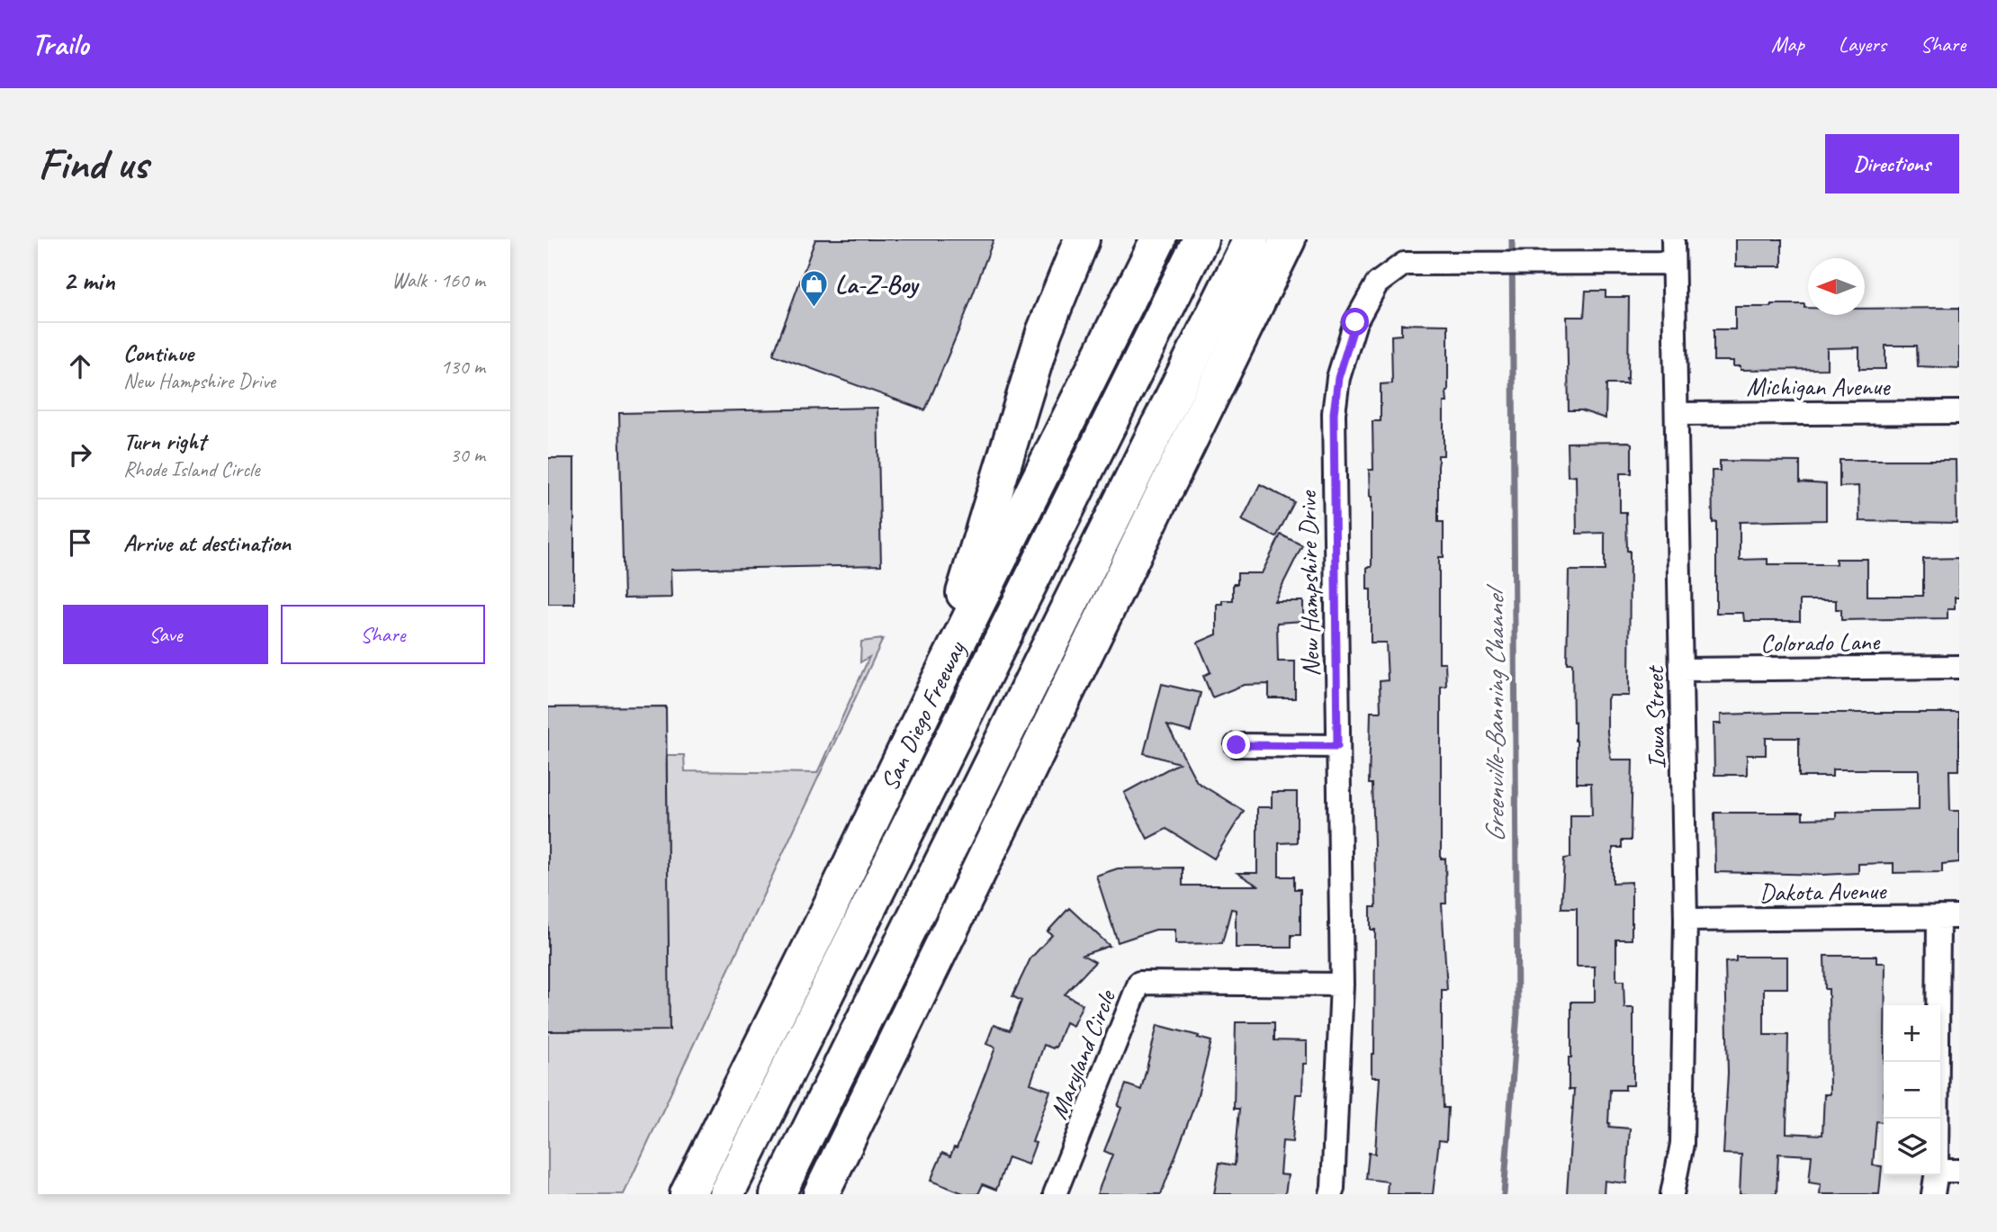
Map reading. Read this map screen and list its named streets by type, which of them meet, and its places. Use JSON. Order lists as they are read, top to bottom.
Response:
{
  "streets": {
    "highway": ["San Diego Freeway"],
    "street": [
      "Michigan Avenue",
      "New Hampshire Drive",
      "Colorado Lane",
      "Iowa Street",
      "Dakota Avenue",
      "Maryland Circle"
    ]
  },
  "crossings": [
    ["Michigan Avenue", "Iowa Street"],
    ["New Hampshire Drive", "Iowa Street"],
    ["New Hampshire Drive", "Maryland Circle"],
    ["Colorado Lane", "Iowa Street"],
    ["Iowa Street", "Dakota Avenue"]
  ],
  "water": ["Greenville-Banning Channel"],
  "places": {
    "shop": ["La-Z-Boy"]
  },
  "north": "left",
  "page": {
    "header": "Trailo",
    "nav": ["Map", "Layers", "Share"],
    "buttons": [
      "Directions",
      ["Save", "Share"]
    ],
    "title": "Find us",
    "heading": ["2 min", "Walk · 160 m"],
    "list": [
      ["Continue", "New Hampshire Drive", "130 m"],
      ["Turn right", "Rhode Island Circle", "30 m"],
      "Arrive at destination"
    ],
    "map_buttons": ["+", "−"]
  }
}
